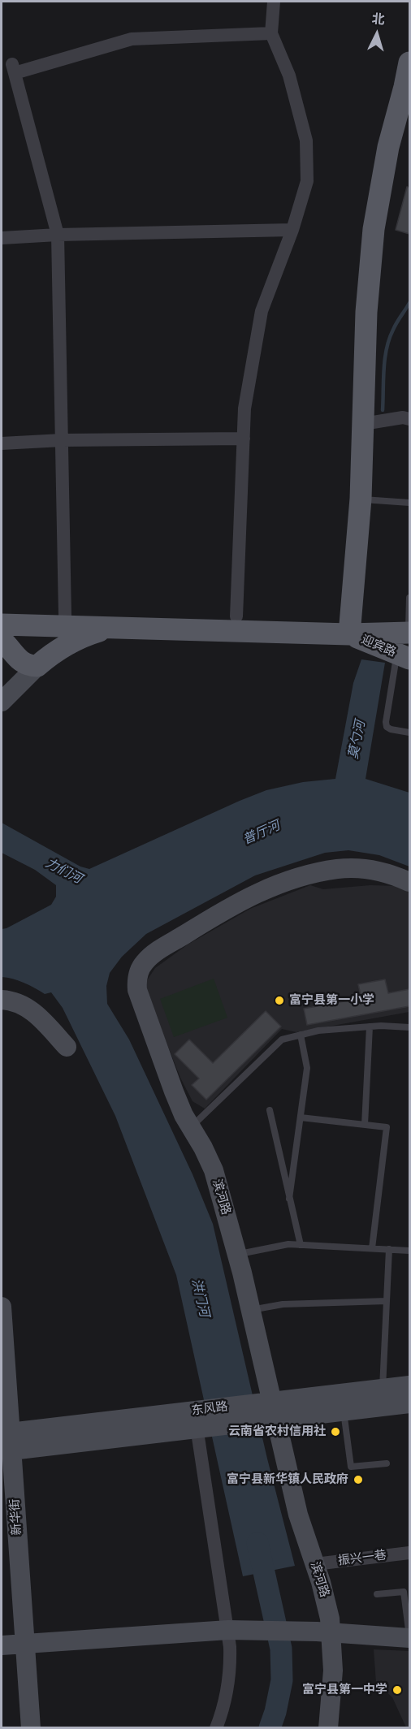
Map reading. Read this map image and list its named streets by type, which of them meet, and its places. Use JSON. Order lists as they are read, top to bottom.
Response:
{
  "streets": {
    "main road": ["迎宾路"],
    "street": [
      "滨河路",
      "东风路",
      "新华街",
      "振兴一巷"
    ]
  },
  "crossings": [
    ["滨河路", "东风路"],
    ["滨河路", "振兴一巷"],
    ["东风路", "新华街"]
  ],
  "water": [
    "莫勺河",
    "普厅河",
    "力们河",
    "洪门河"
  ],
  "places": [
    "富宁县第一小学",
    "云南省农村信用社",
    "富宁县新华镇人民政府",
    "富宁县第一中学"
  ],
  "north": "top"
}
